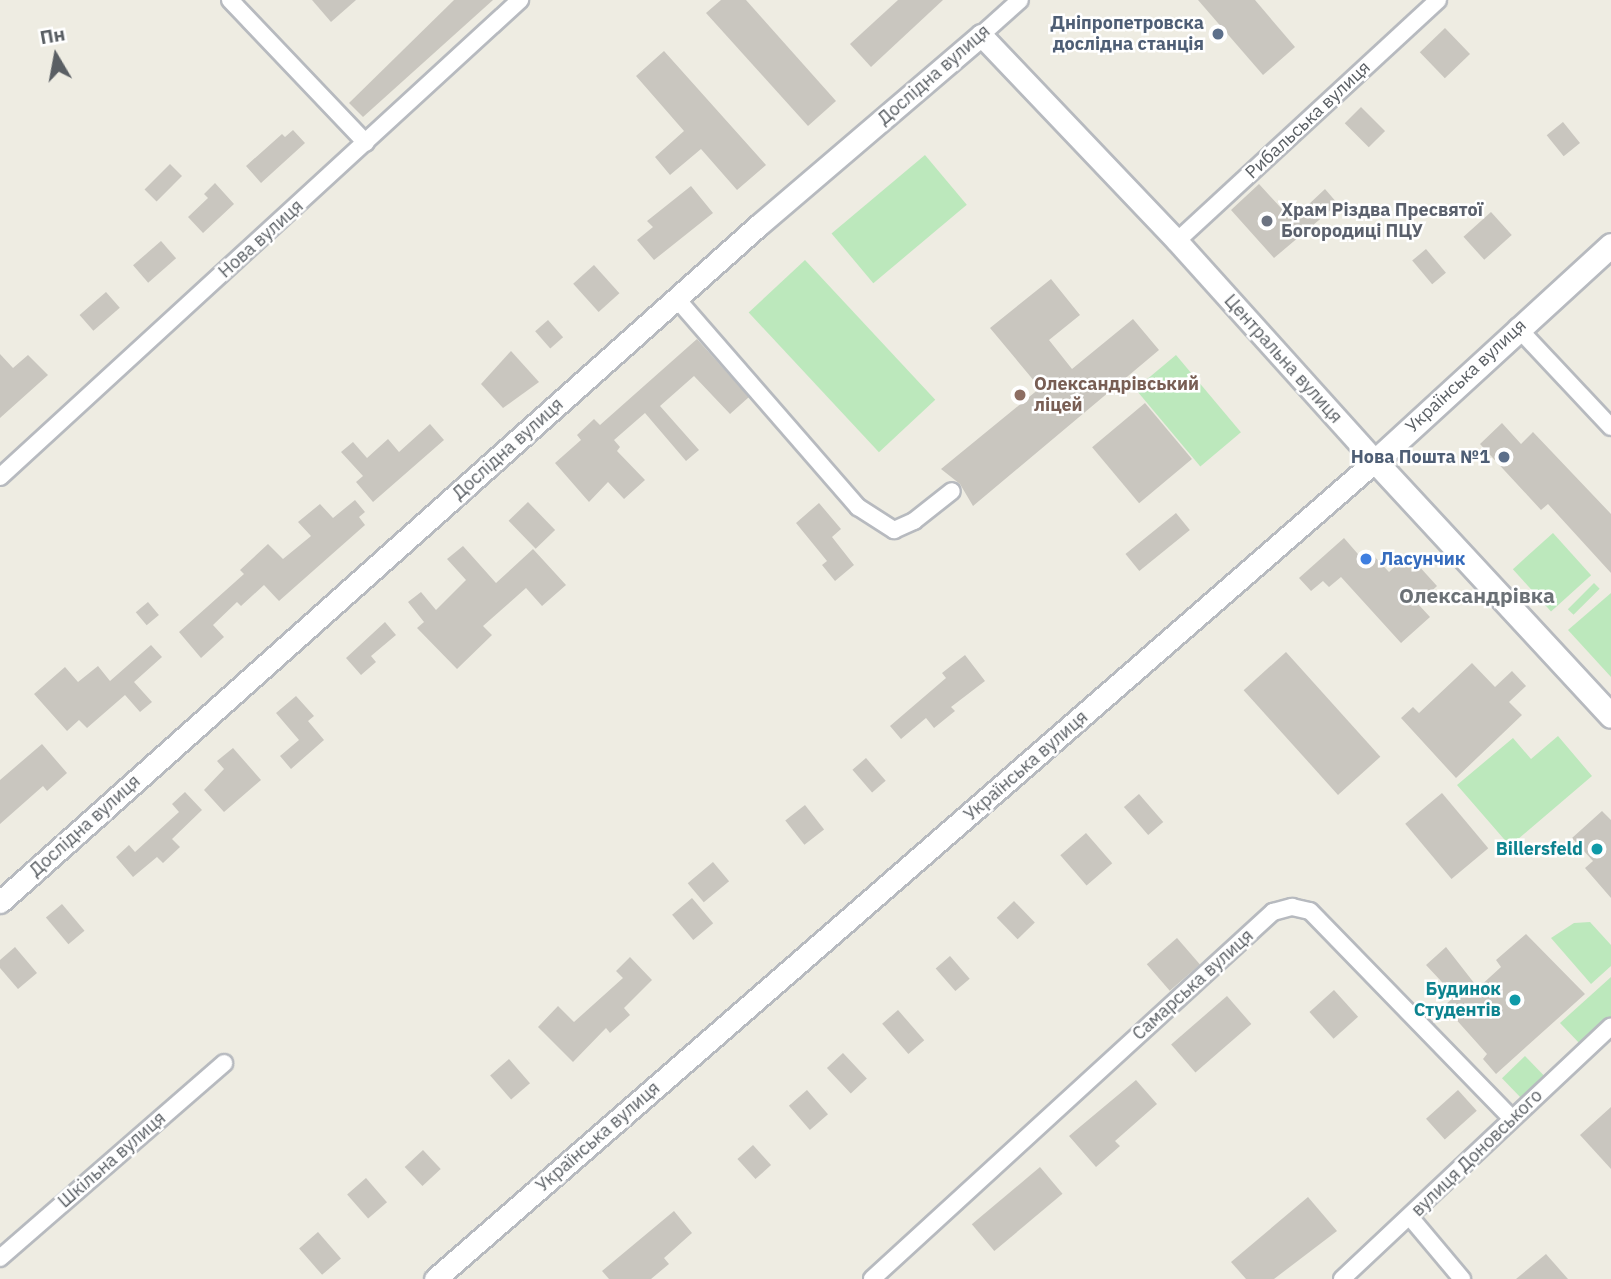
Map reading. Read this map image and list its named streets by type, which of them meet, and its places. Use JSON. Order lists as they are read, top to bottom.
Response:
{
  "streets": {
    "main road": ["Центральна вулиця", "Українська вулиця"],
    "street": [
      "Дослідна вулиця",
      "Рибальська вулиця",
      "Нова вулиця",
      "Самарська вулиця",
      "вулиця Доновського",
      "Шкільна вулиця"
    ]
  },
  "crossings": [
    ["Дослідна вулиця", "Центральна вулиця"],
    ["Рибальська вулиця", "Центральна вулиця"],
    ["Центральна вулиця", "Українська вулиця"],
    ["Самарська вулиця", "вулиця Доновського"]
  ],
  "districts": ["Олександрівка"],
  "places": [
    "Дніпропетровска дослідна станція",
    "Храм Різдва Пресвятої Богородиці ПЦУ",
    "Олександрівський ліцей",
    "Нова Пошта №1",
    "Ласунчик",
    "Billersfeld",
    "Будинок Студентів"
  ],
  "north": "top"
}
